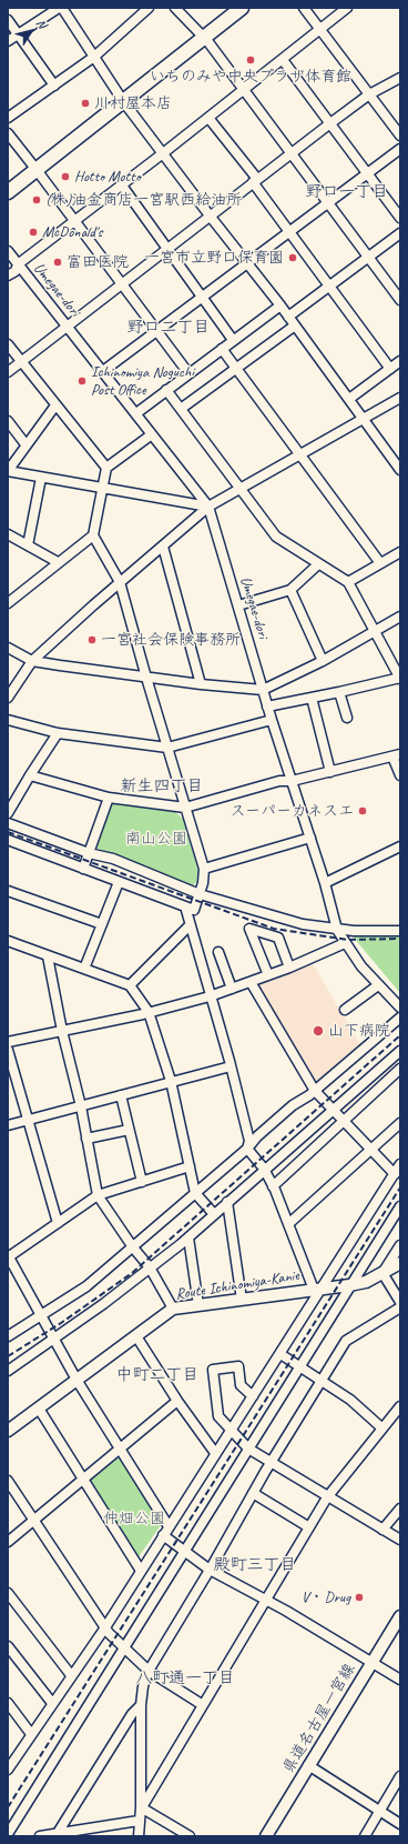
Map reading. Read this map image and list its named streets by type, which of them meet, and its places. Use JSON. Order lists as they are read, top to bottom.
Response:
{
  "streets": {
    "main road": ["Route Ichinomiya-Kanie", "県道名古屋一宮線"],
    "street": ["Umegae-dori"]
  },
  "districts": [
    "野口一丁目",
    "野口二丁目",
    "新生四丁目",
    "中町二丁目",
    "殿町三丁目",
    "八町通一丁目"
  ],
  "parks": ["南山公園", "仲畑公園"],
  "places": [
    "いちのみや中央プラザ体育館",
    "川村屋本店",
    "Hotto Motto",
    "(株)油金商店一宮駅西給油所",
    "McDonald's",
    "一宮市立野口保育園",
    "富田医院",
    "Ichinomiya Noguchi Post Office",
    "一宮社会保険事務所",
    "スーパーカネスエ",
    "山下病院",
    "V・Drug"
  ],
  "north": "top right"
}
